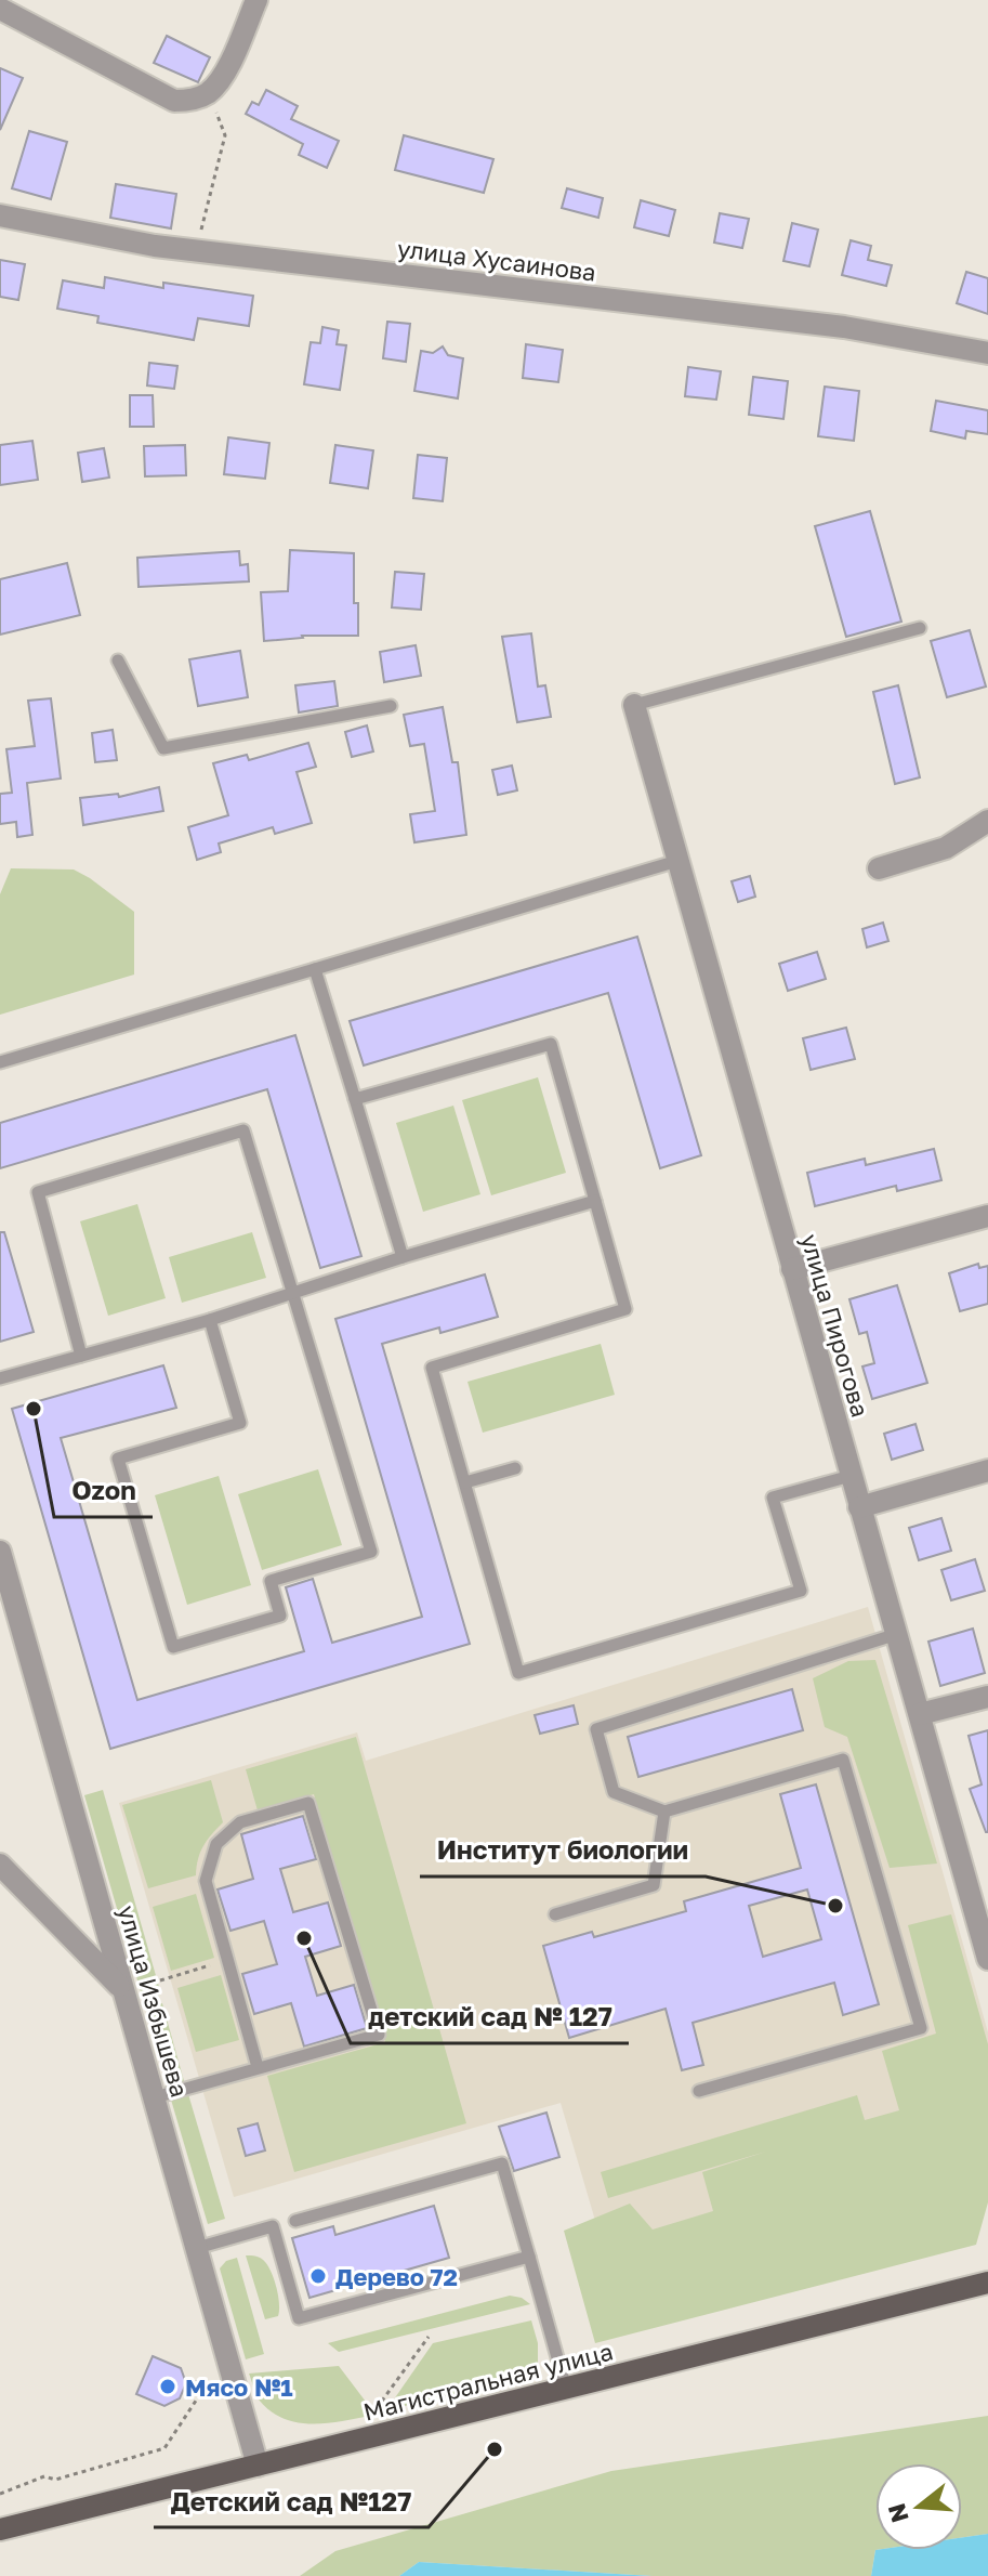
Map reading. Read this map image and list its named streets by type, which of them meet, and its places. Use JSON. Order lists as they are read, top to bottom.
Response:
{
  "streets": {
    "main road": ["Магистральная улица"],
    "street": ["улица Хусаинова", "улица Пирогова", "улица Избышева"]
  },
  "crossings": [
    ["улица Избышева", "Магистральная улица"]
  ],
  "places": [
    "Ozon",
    "Институт биологии",
    "детский сад № 127",
    "Дерево 72",
    "Мясо №1",
    "Детский сад №127"
  ],
  "north": "left"
}
